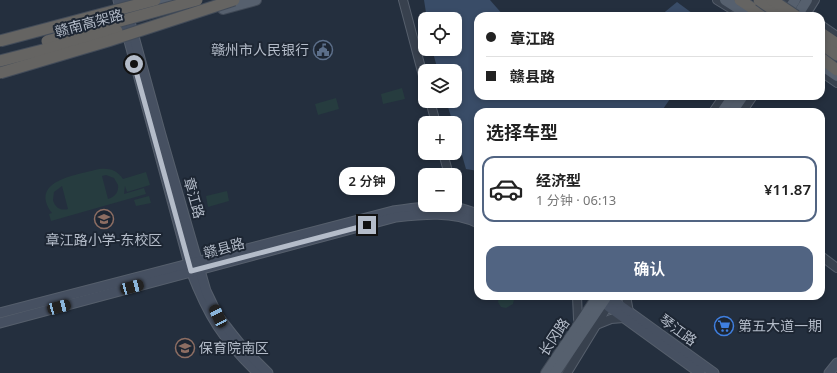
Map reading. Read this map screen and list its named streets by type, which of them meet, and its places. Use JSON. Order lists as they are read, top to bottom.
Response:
{
  "streets": {
    "highway": ["赣南高架路"],
    "main road": [
      "章江路",
      "赣县路",
      "琴江路",
      "长冈路"
    ]
  },
  "crossings": [
    ["章江路", "赣县路"]
  ],
  "places": {
    "public building": ["赣州市人民银行"],
    "school or university": ["章江路小学-东校区", "保育院南区"],
    "supermarket": ["第五大道一期"]
  },
  "page": {
    "map_buttons": ["+", "−"],
    "banner": ["章江路", "赣县路"],
    "heading": "选择车型",
    "list": [
      {
        "name": "经济型",
        "note": "1 分钟 · 06:13",
        "value": "¥11.87"
      }
    ],
    "bubble": "2 分钟",
    "buttons": "确认"
  }
}
